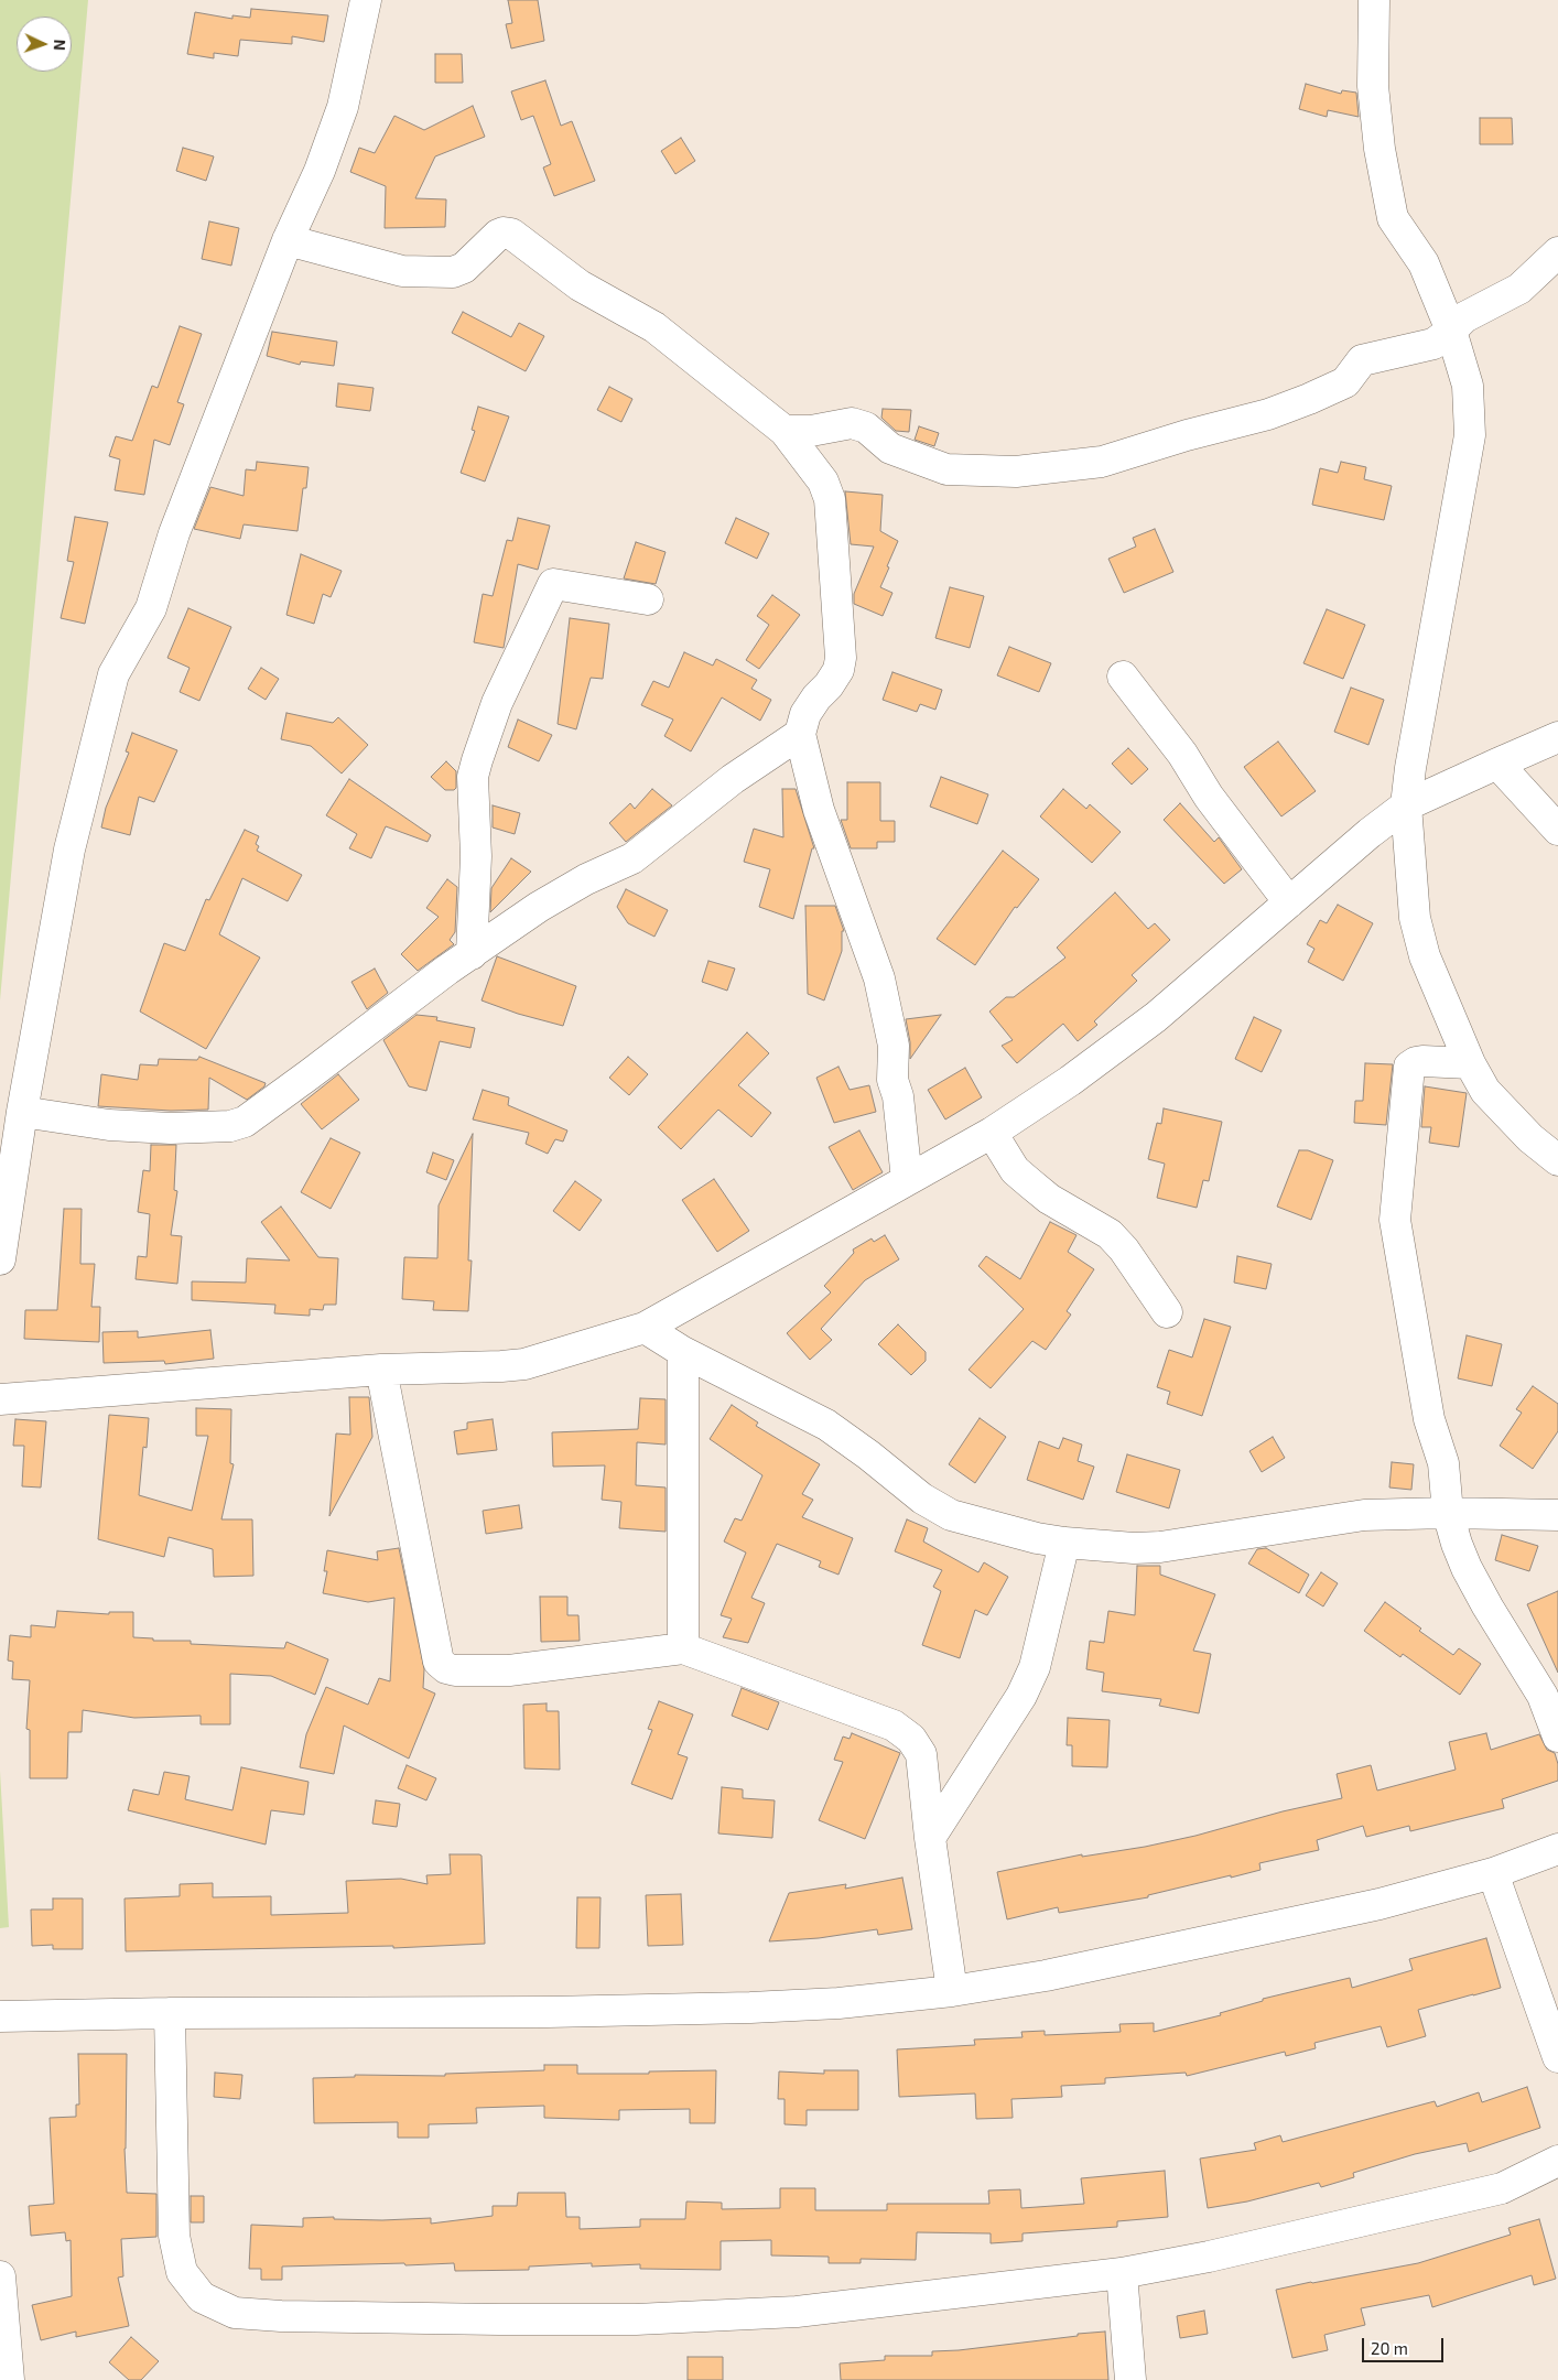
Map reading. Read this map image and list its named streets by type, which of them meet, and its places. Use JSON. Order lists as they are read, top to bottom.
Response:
{
  "scale_bar": "20 m",
  "north": "right"
}
